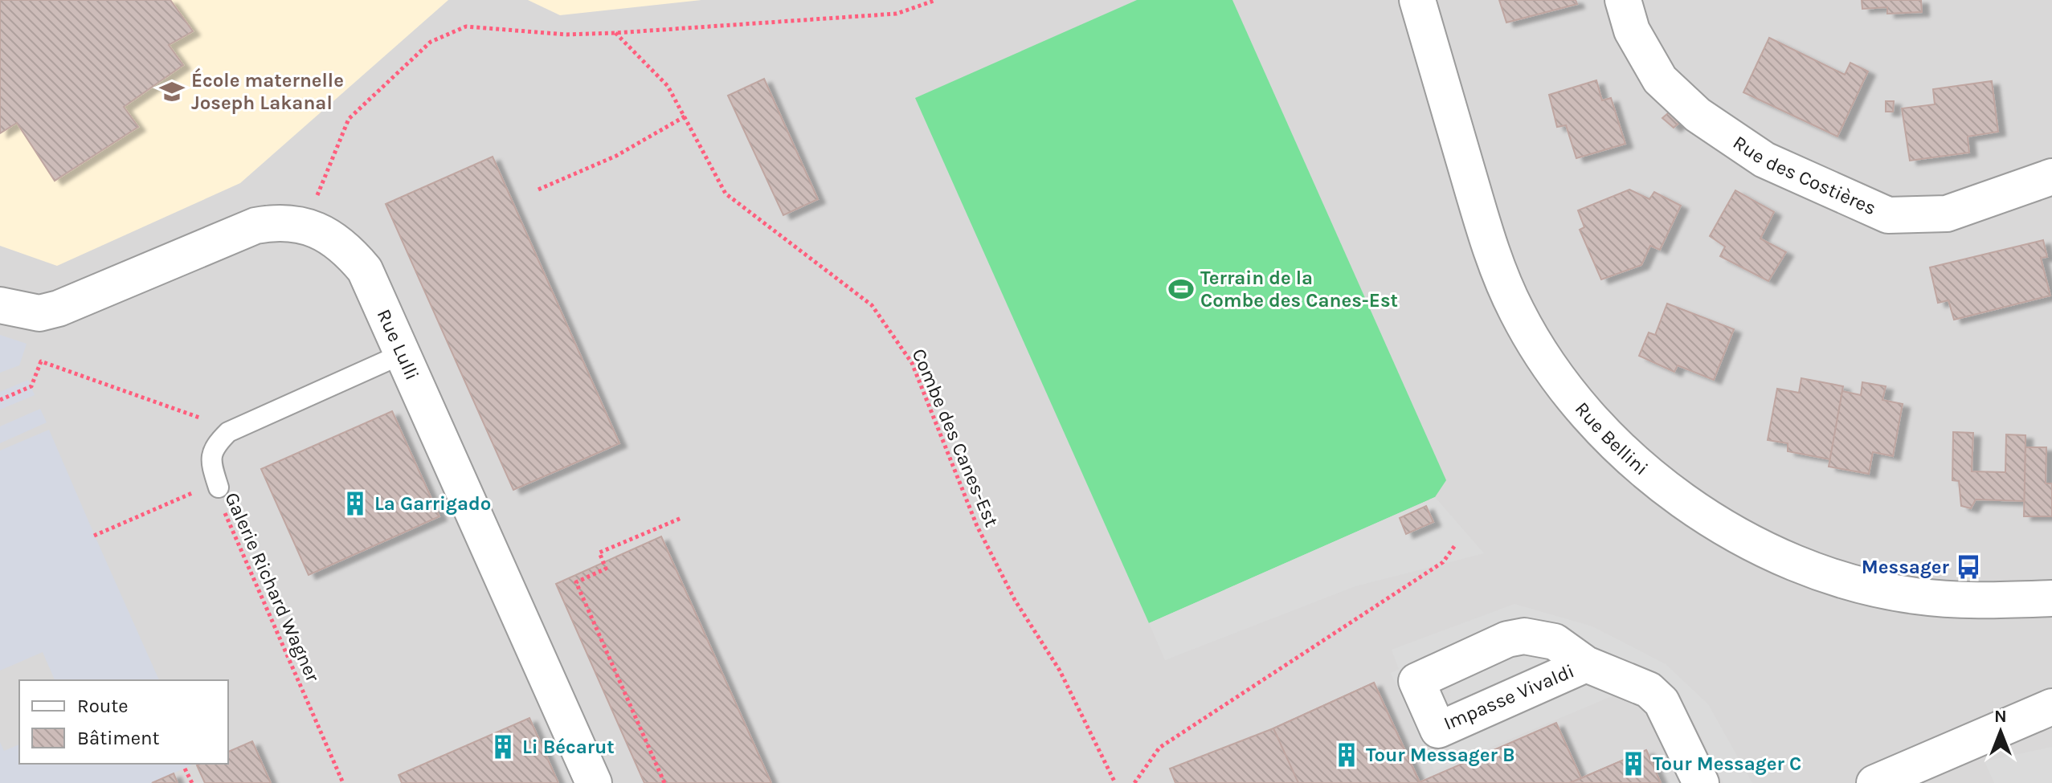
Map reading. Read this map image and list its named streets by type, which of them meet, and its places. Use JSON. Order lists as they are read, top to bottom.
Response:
{
  "streets": {
    "street": [
      "Rue des Costières",
      "Rue Lulli",
      "Rue Bellini",
      "Impasse Vivaldi"
    ],
    "path": ["Combe des Canes-Est", "Galerie Richard Wagner"]
  },
  "places": {
    "school or university": ["École maternelle Joseph Lakanal"],
    "sports": ["Terrain de la Combe des Canes-Est"],
    "building": [
      "La Garrigado",
      "Li Bécarut",
      "Tour Messager B",
      "Tour Messager C"
    ],
    "bus stop": ["Messager"]
  },
  "legend": ["Route", "Bâtiment"],
  "north": "top"
}
